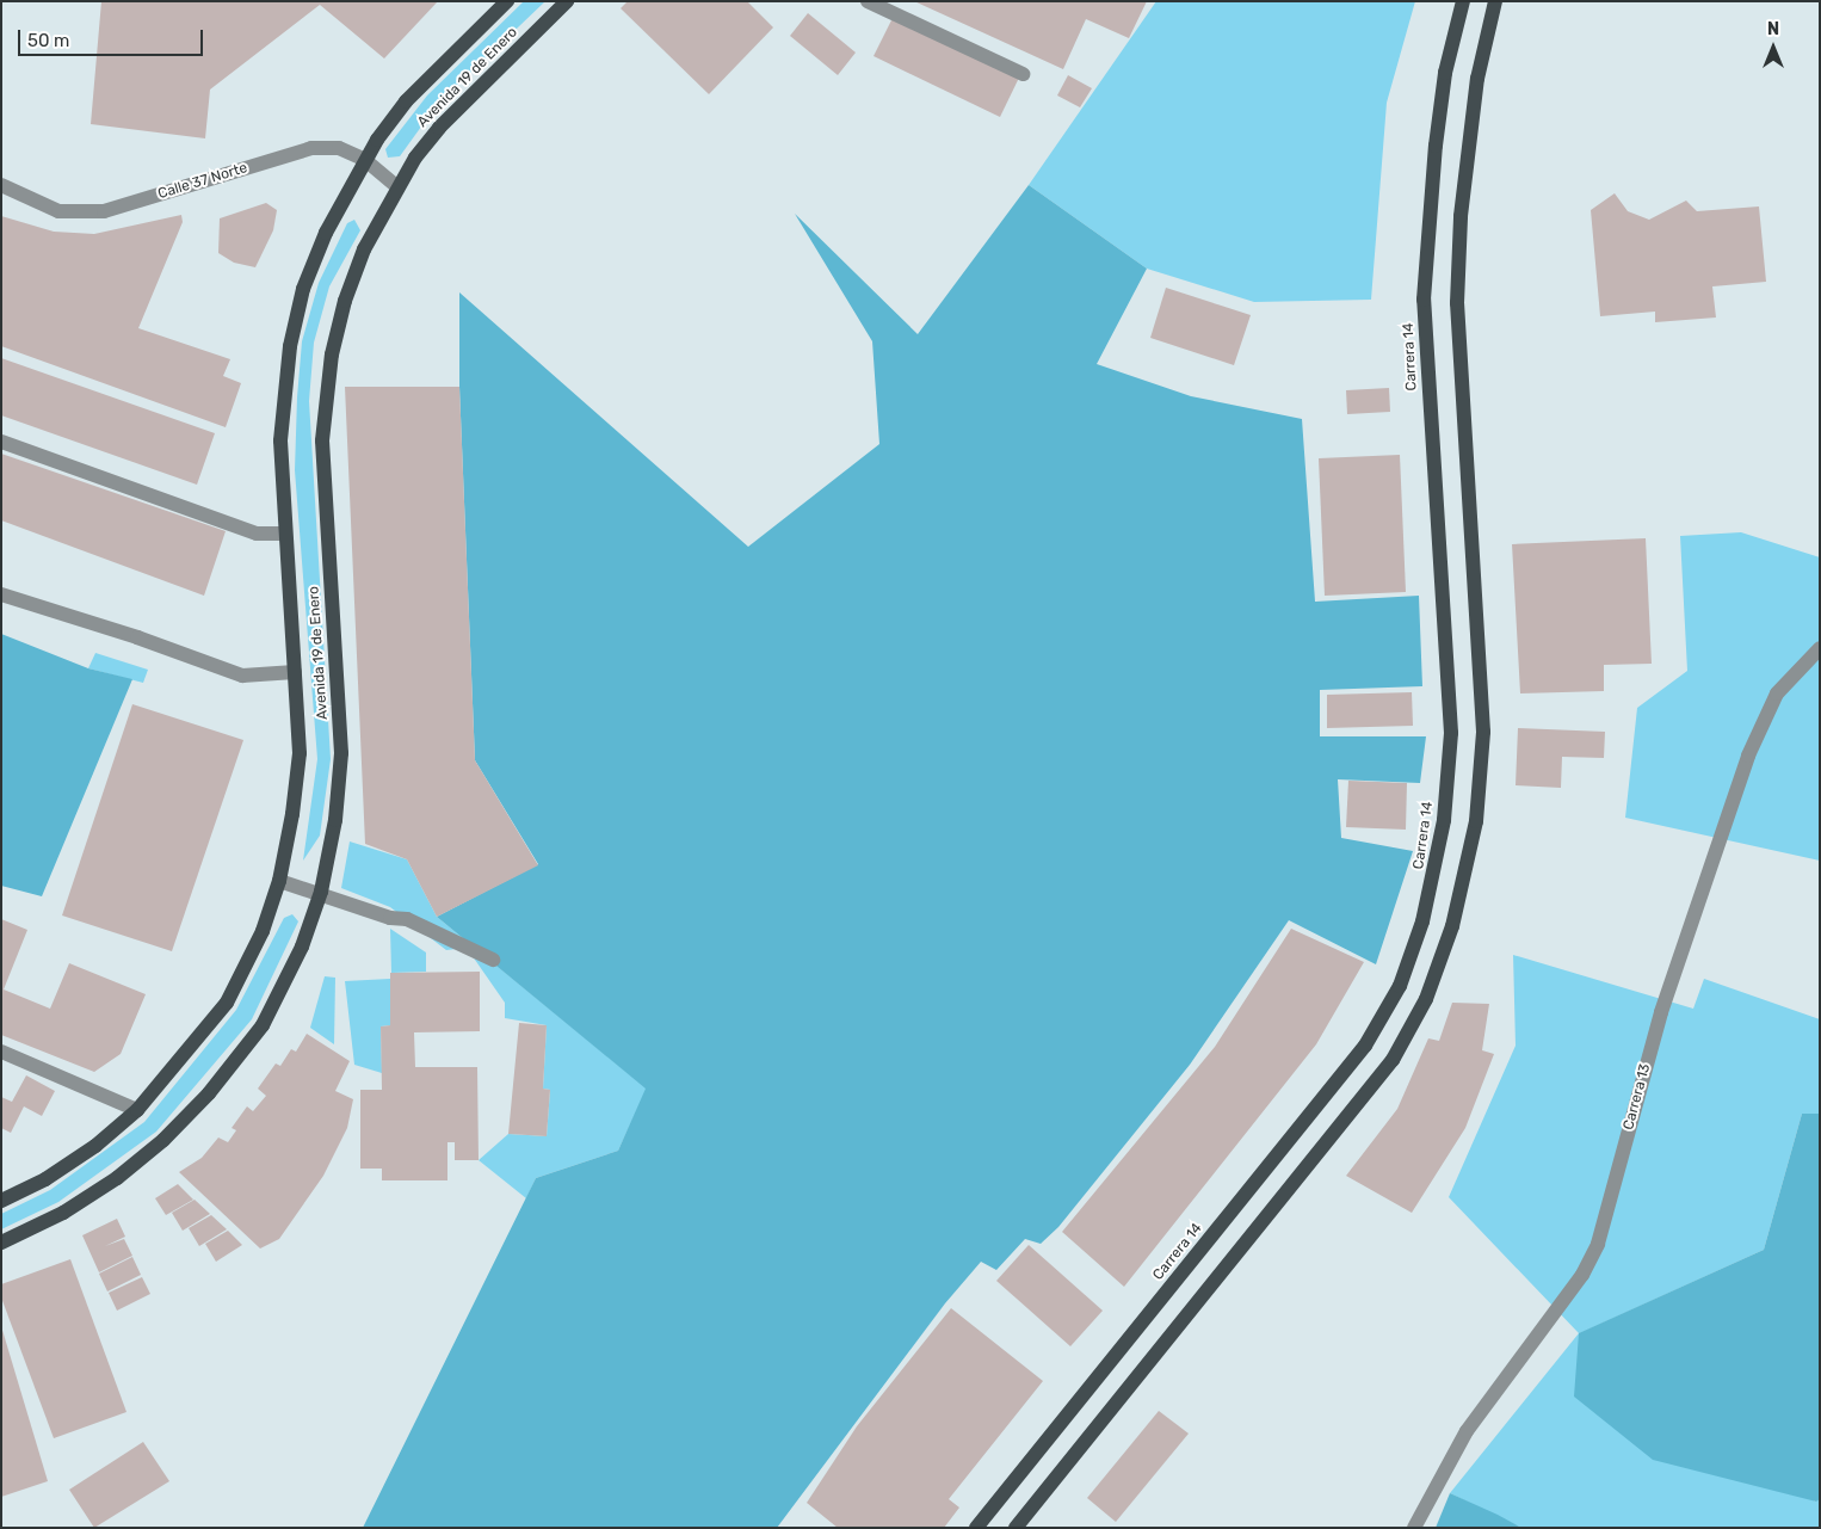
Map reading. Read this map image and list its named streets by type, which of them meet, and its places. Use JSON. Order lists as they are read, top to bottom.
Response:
{
  "streets": {
    "main road": ["Avenida 19 de Enero", "Carrera 14"],
    "street": ["Calle 37 Norte", "Carrera 13"]
  },
  "crossings": [
    ["Avenida 19 de Enero", "Calle 37 Norte"]
  ],
  "scale_bar": "50 m",
  "north": "top"
}
